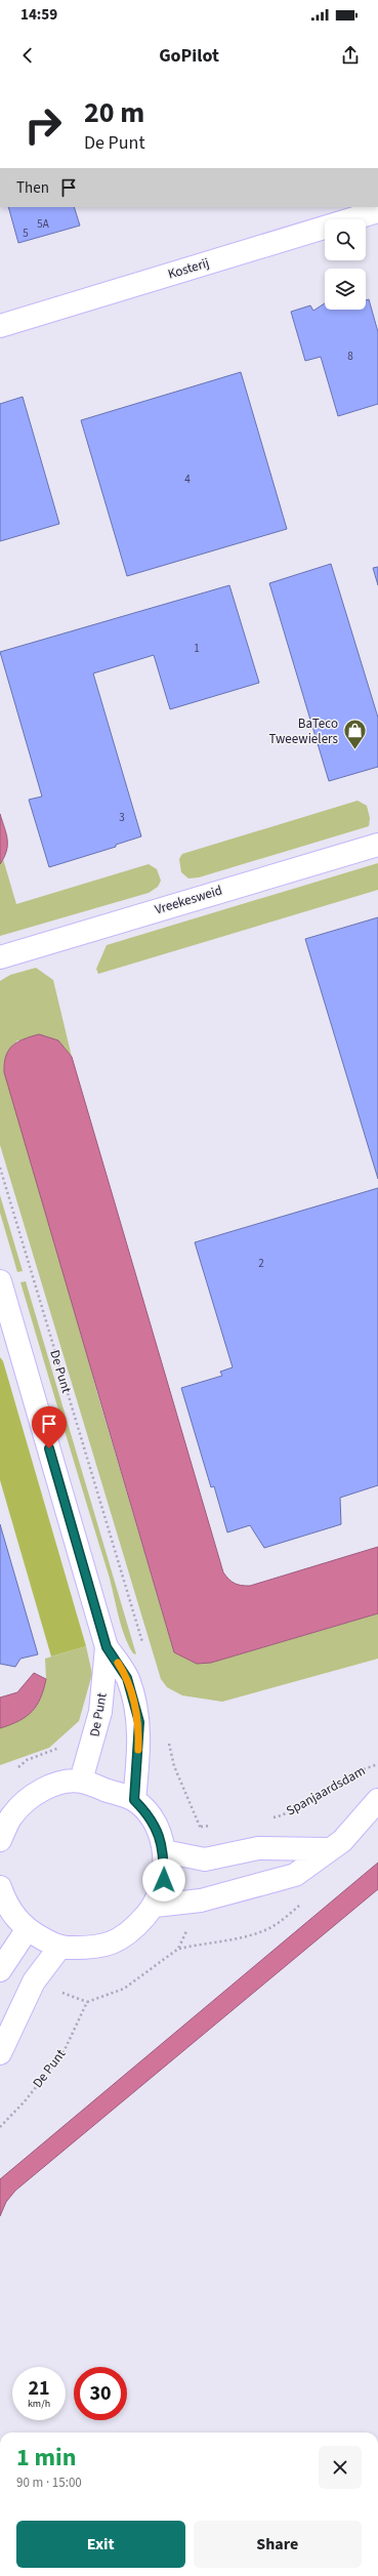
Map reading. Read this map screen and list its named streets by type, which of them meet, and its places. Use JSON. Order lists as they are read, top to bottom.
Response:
{
  "streets": {
    "street": ["Kosterij", "Vreekesweid", "De Punt"],
    "path": ["Spanjaardsdam"]
  },
  "places": {
    "shop": ["BaTeco Tweewielers"]
  },
  "house_numbers": [
    "5A",
    "5",
    "8",
    "4",
    "1",
    "3",
    "2"
  ],
  "page": {
    "status": "14:59",
    "header": "GoPilot",
    "turn": ["20 m", "De Punt"],
    "then": "Then",
    "speed": "21 km/h",
    "limit": "30",
    "heading": ["1 min", "90 m · 15:00"],
    "buttons": ["Exit", "Share"]
  }
}
